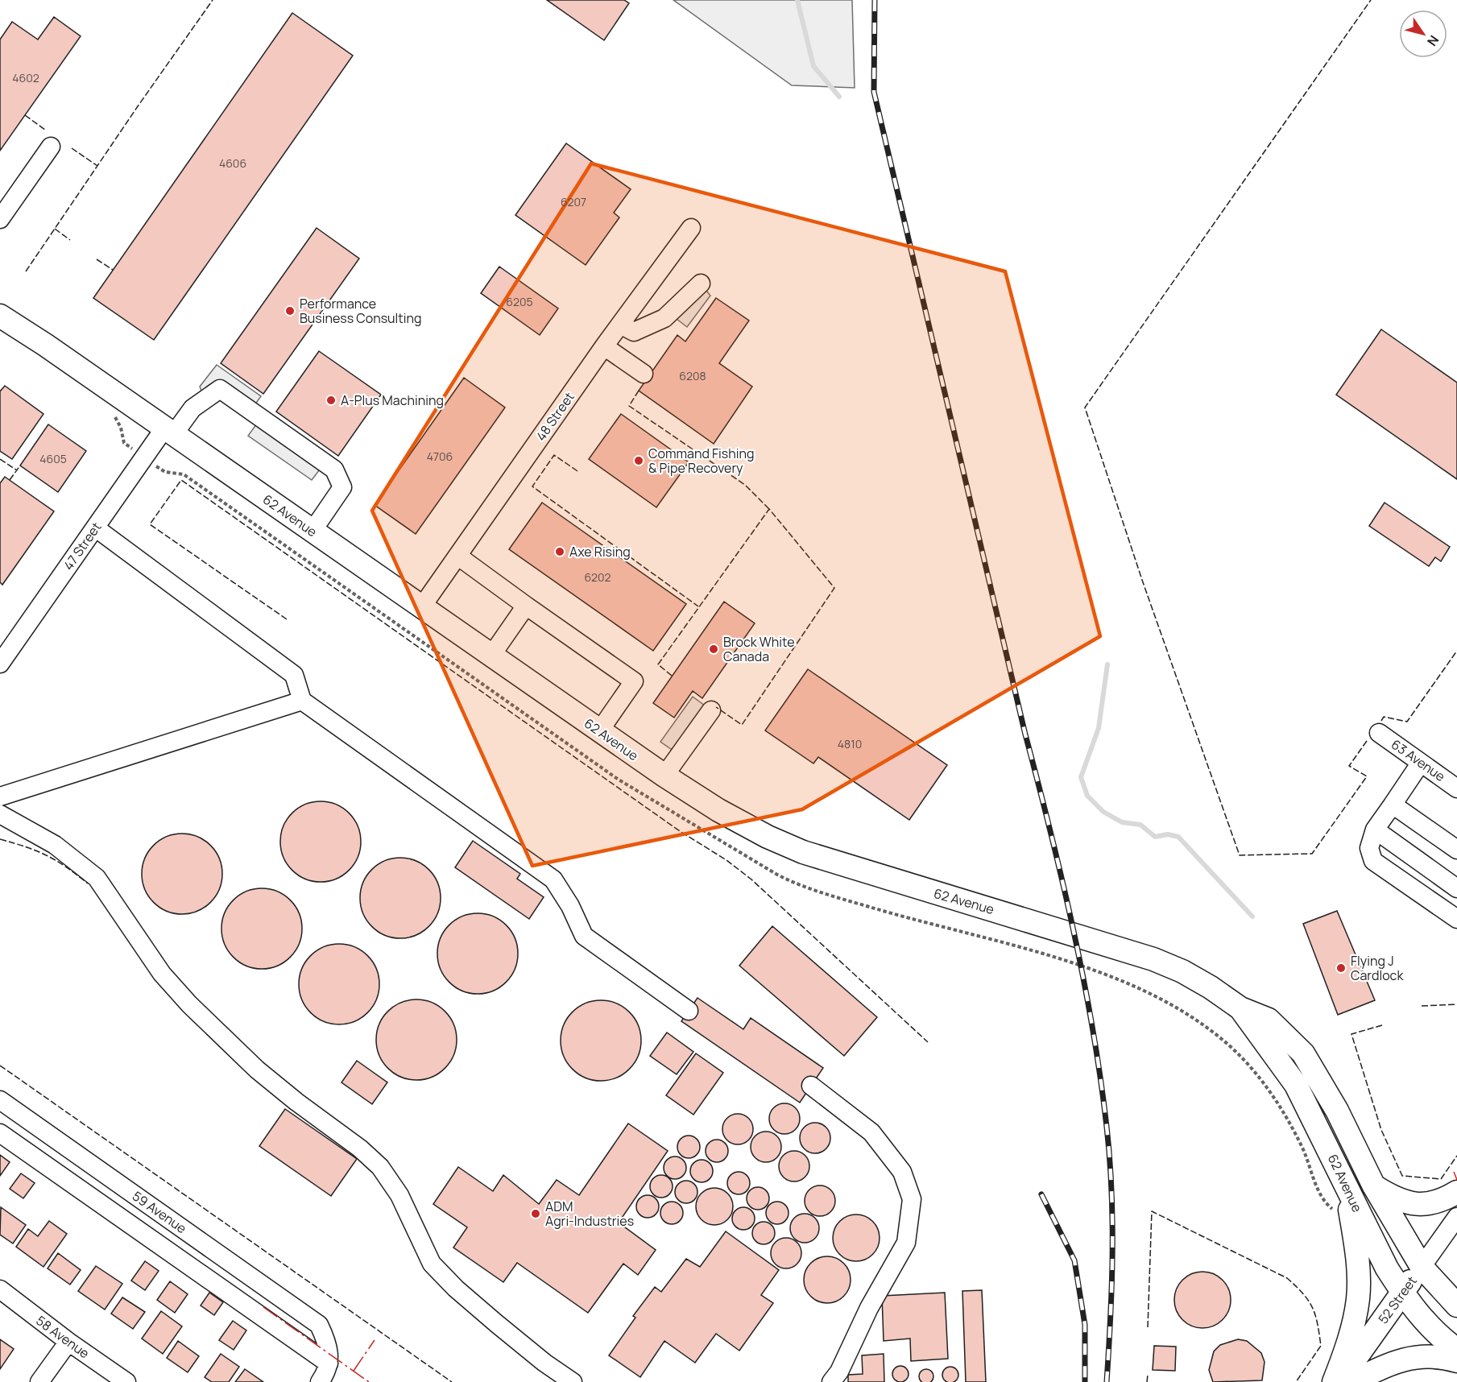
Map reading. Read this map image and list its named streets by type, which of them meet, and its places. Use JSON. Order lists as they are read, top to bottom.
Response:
{
  "streets": {
    "main road": ["62 Avenue", "52 Street"],
    "street": [
      "48 Street",
      "47 Street",
      "63 Avenue",
      "59 Avenue",
      "58 Avenue"
    ]
  },
  "crossings": [
    ["48 Street", "62 Avenue"],
    ["62 Avenue", "47 Street"],
    ["62 Avenue", "52 Street"]
  ],
  "places": [
    "Performance Business Consulting",
    "A-Plus Machining",
    "Command Fishing & Pipe Recovery",
    "Axe Rising",
    "Brock White Canada",
    "Flying J Cardlock",
    "ADM Agri-Industries"
  ],
  "house_numbers": [
    "4602",
    "4606",
    "6207",
    "6205",
    "6208",
    "4706",
    "4605",
    "6202",
    "4810"
  ],
  "north": "bottom right"
}
